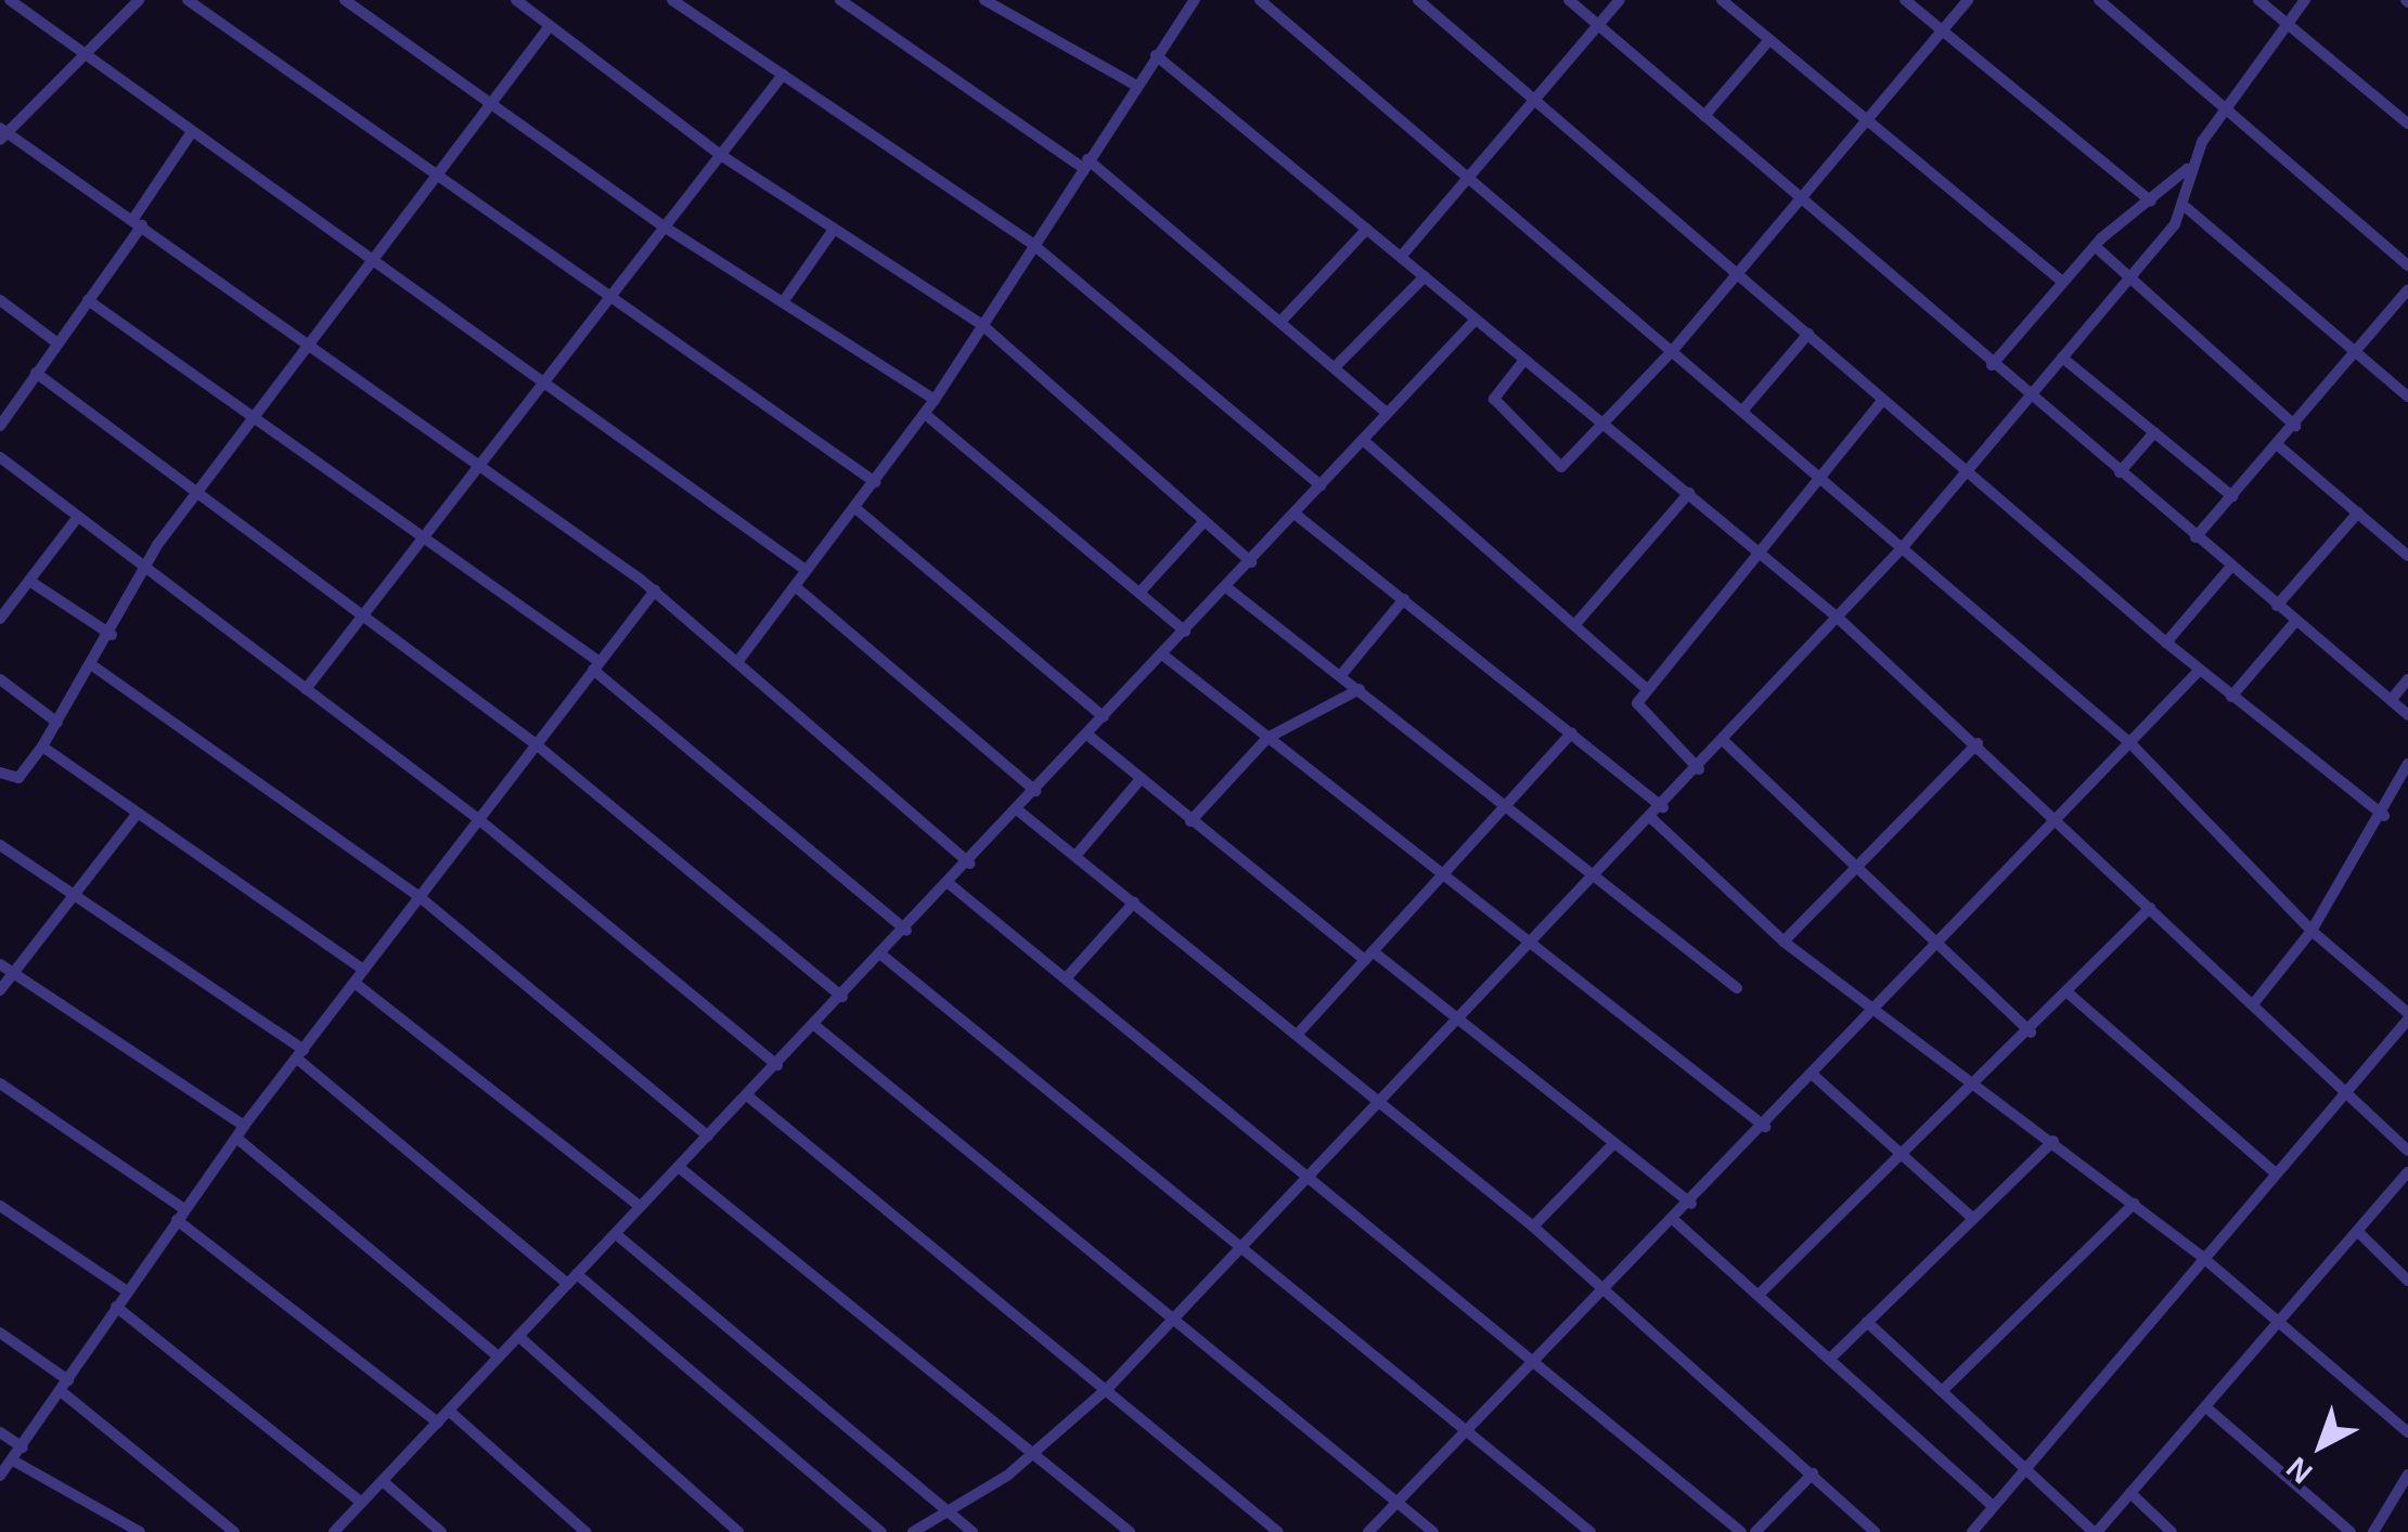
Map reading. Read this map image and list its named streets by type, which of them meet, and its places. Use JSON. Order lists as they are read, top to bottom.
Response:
{
  "north": "bottom left"
}
